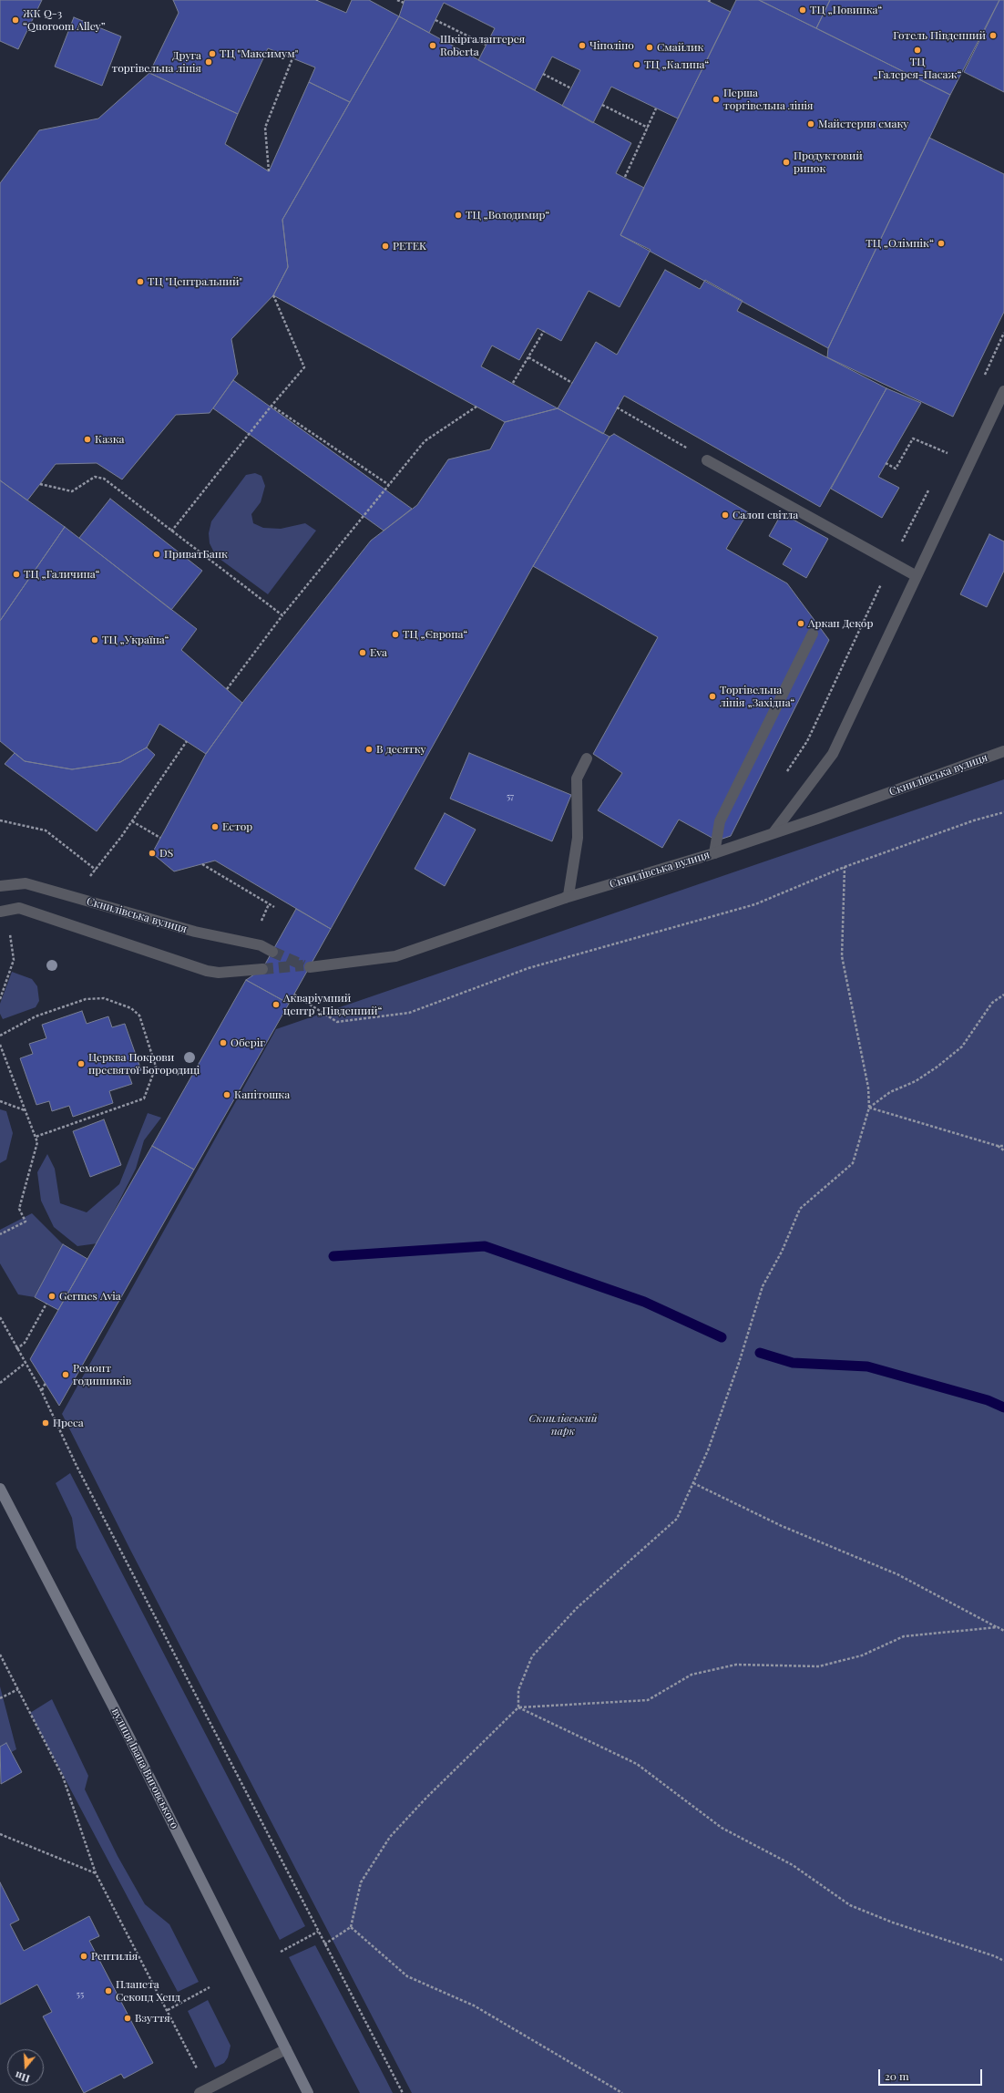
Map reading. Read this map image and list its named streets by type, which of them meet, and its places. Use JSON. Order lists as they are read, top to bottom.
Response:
{
  "streets": {
    "main road": ["вулиця Івана Виговського"],
    "street": ["Скнилівська вулиця"]
  },
  "parks": ["Скнилівський парк"],
  "places": [
    "ТЦ „Новинка“",
    "ЖК Q-3 “Quoroom Alley”",
    "Готель Південний",
    "Шкіргалантерея Roberta",
    "Чіполіно",
    "Смайлик",
    "ТЦ „Галерея-Пасаж“",
    "ТЦ \"Максимум\"",
    "Друга торгівельна лінія",
    "ТЦ „Калина“",
    "Перша торгівельна лінія",
    "Майстерня смаку",
    "Продуктовий ринок",
    "ТЦ „Володимир“",
    "ТЦ „Олімпік“",
    "PETEK",
    "ТЦ \"Центральний\"",
    "Казка",
    "Салон світла",
    "ПриватБанк",
    "ТЦ „Галичина“",
    "Аркан Декор",
    "ТЦ „Європа“",
    "ТЦ „Україна“",
    "Eva",
    "Торгівельна лінія „Західна“",
    "В десятку",
    "Естор",
    "DS",
    "Акваріумний центр „Південний“",
    "Оберіг",
    "Церква Покрови пресвятої Богородиці",
    "Капітошка",
    "Germes Avia",
    "Ремонт годинників",
    "Преса",
    "Рептилія",
    "Планета Секонд Хенд",
    "Взуття"
  ],
  "house_numbers": ["57", "55"],
  "scale_bar": "20 m",
  "north": "bottom"
}
